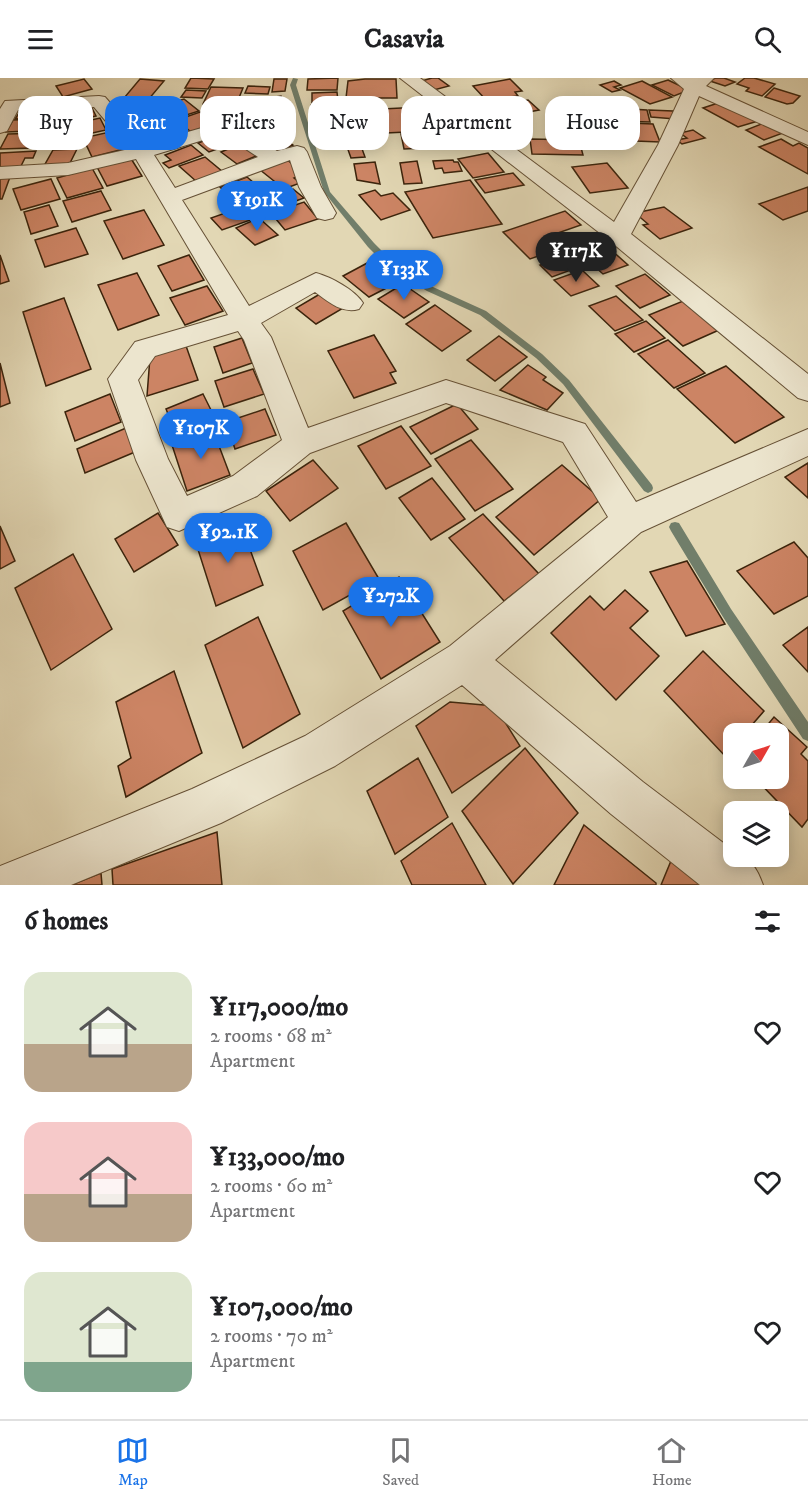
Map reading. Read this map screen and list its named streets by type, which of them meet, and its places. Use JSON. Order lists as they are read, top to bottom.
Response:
{
  "north": "top right",
  "page": {
    "header": "Casavia",
    "chip": [
      "Buy",
      "Rent",
      "Filters",
      "New",
      "Apartment",
      "House"
    ],
    "price": [
      "¥191K",
      "¥117K",
      "¥133K",
      "¥107K",
      "¥92.1K",
      "¥272K"
    ],
    "heading": "6 homes",
    "list": [
      {
        "name": "¥117,000/mo",
        "note": "2 rooms · 68 m² · Apartment"
      },
      {
        "name": "¥133,000/mo",
        "note": "2 rooms · 60 m² · Apartment"
      },
      {
        "name": "¥107,000/mo",
        "note": "2 rooms · 70 m² · Apartment"
      }
    ],
    "tabs": ["Map", "Saved", "Home"]
  }
}
